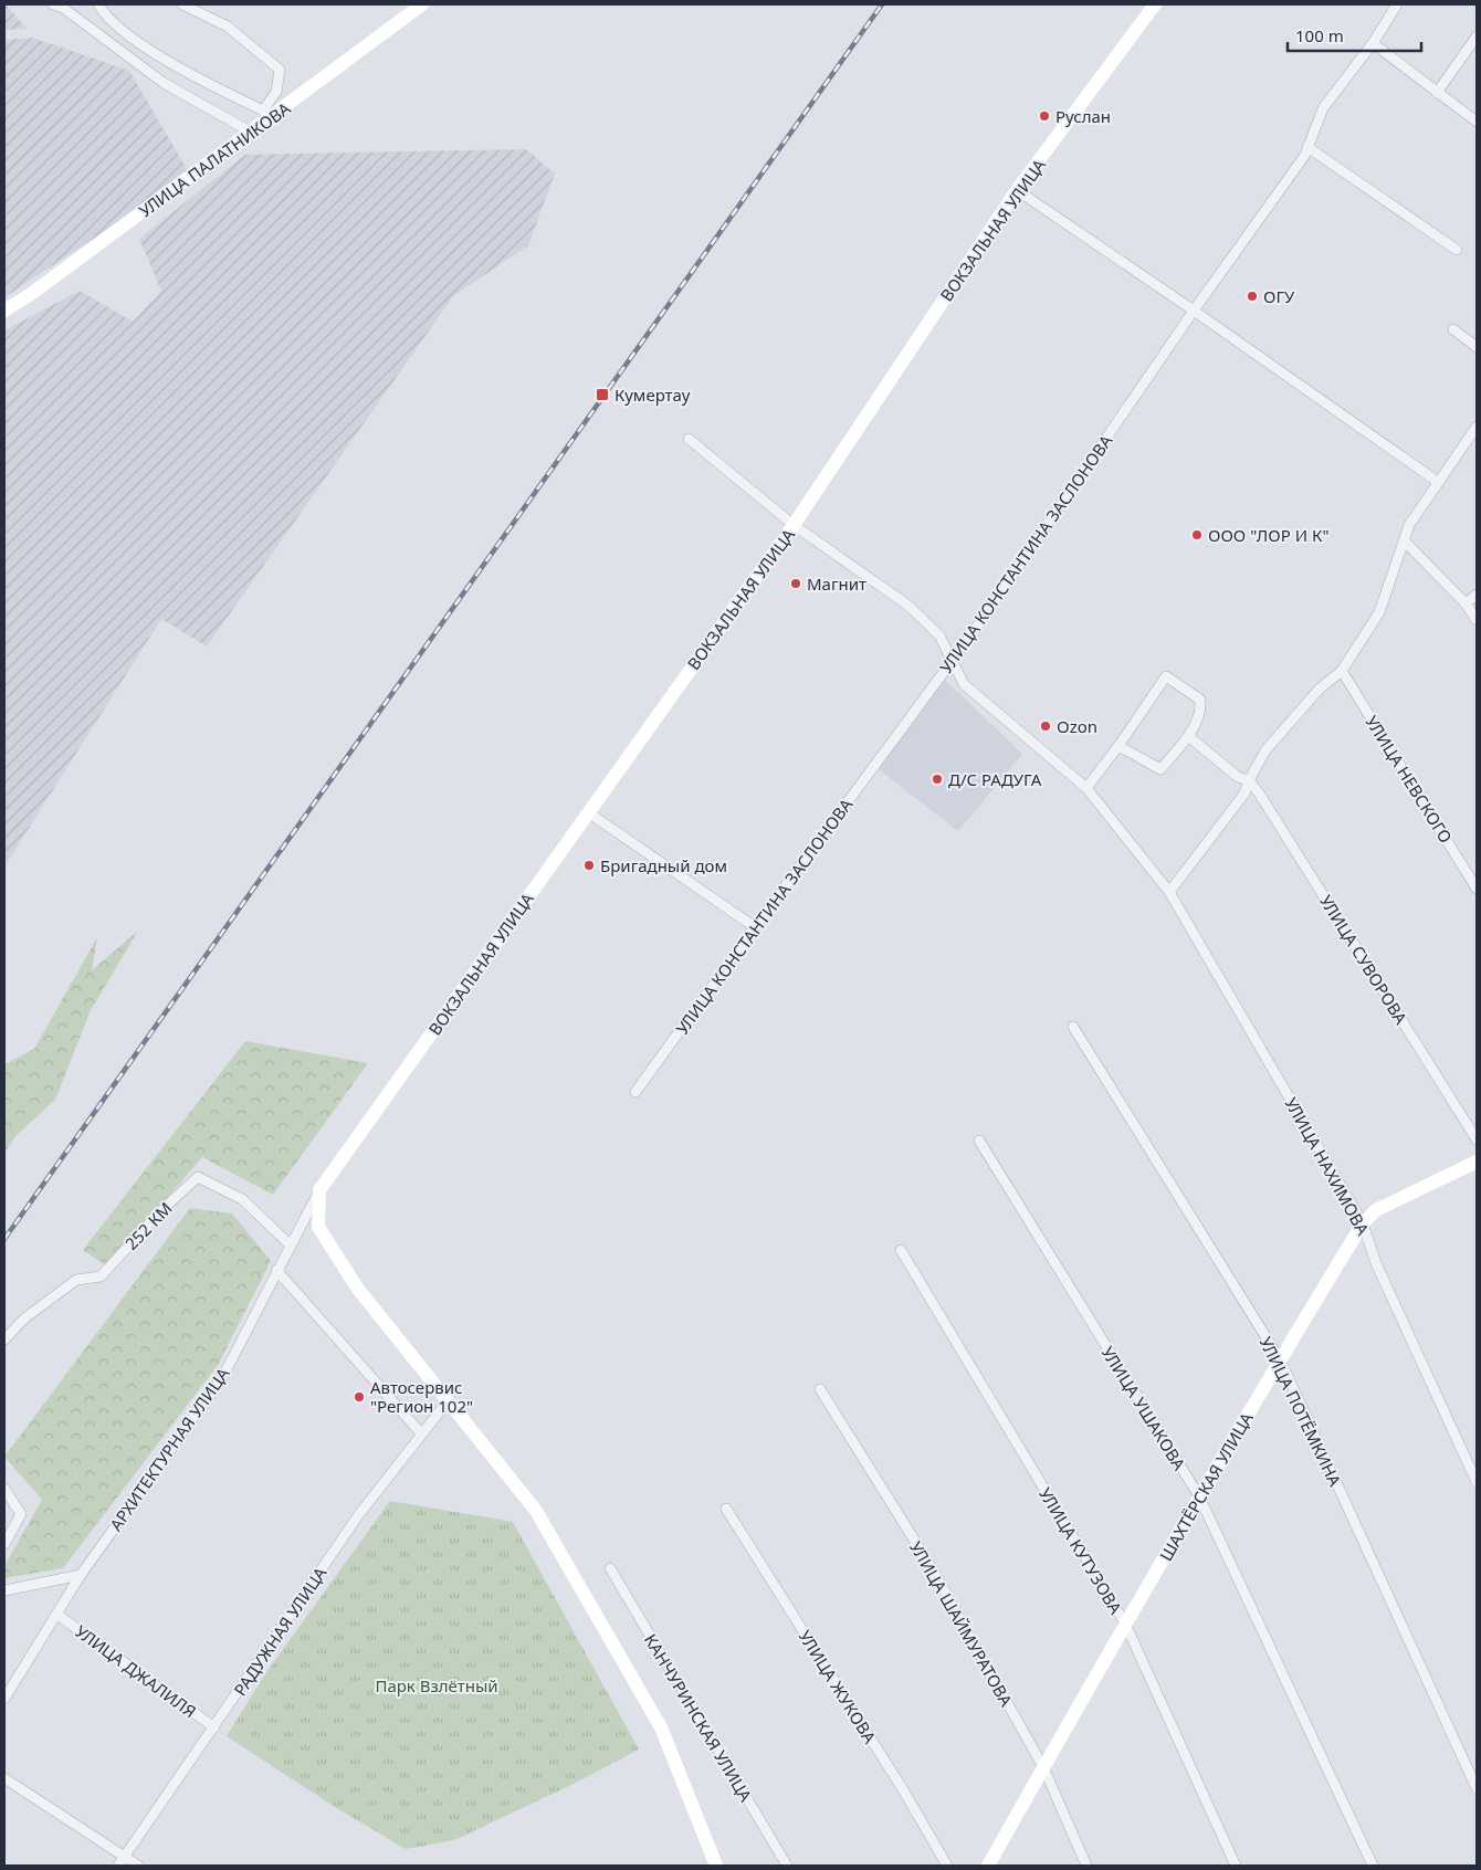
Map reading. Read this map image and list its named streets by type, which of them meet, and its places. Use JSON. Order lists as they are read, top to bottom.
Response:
{
  "streets": {
    "main road": ["УЛИЦА ПАЛАТНИКОВА", "ВОКЗАЛЬНАЯ УЛИЦА", "ШАХТЁРСКАЯ УЛИЦА"],
    "street": [
      "УЛИЦА КОНСТАНТИНА ЗАСЛОНОВА",
      "УЛИЦА НЕВСКОГО",
      "УЛИЦА СУВОРОВА",
      "УЛИЦА НАХИМОВА",
      "252 КМ",
      "УЛИЦА УШАКОВА",
      "УЛИЦА ПОТЁМКИНА",
      "АРХИТЕКТУРНАЯ УЛИЦА",
      "УЛИЦА КУТУЗОВА",
      "УЛИЦА ШАЙМУРАТОВА",
      "РАДУЖНАЯ УЛИЦА",
      "УЛИЦА ДЖАЛИЛЯ",
      "УЛИЦА ЖУКОВА",
      "КАНЧУРИНСКАЯ УЛИЦА"
    ]
  },
  "crossings": [
    ["ВОКЗАЛЬНАЯ УЛИЦА", "УЛИЦА НАХИМОВА"],
    ["ВОКЗАЛЬНАЯ УЛИЦА", "АРХИТЕКТУРНАЯ УЛИЦА"],
    ["УЛИЦА КОНСТАНТИНА ЗАСЛОНОВА", "УЛИЦА НАХИМОВА"],
    ["УЛИЦА НАХИМОВА", "ШАХТЁРСКАЯ УЛИЦА"],
    ["252 КМ", "АРХИТЕКТУРНАЯ УЛИЦА"],
    ["УЛИЦА УШАКОВА", "ШАХТЁРСКАЯ УЛИЦА"],
    ["УЛИЦА ПОТЁМКИНА", "ШАХТЁРСКАЯ УЛИЦА"],
    ["АРХИТЕКТУРНАЯ УЛИЦА", "УЛИЦА ДЖАЛИЛЯ"],
    ["ШАХТЁРСКАЯ УЛИЦА", "УЛИЦА КУТУЗОВА"],
    ["ШАХТЁРСКАЯ УЛИЦА", "УЛИЦА ШАЙМУРАТОВА"],
    ["РАДУЖНАЯ УЛИЦА", "УЛИЦА ДЖАЛИЛЯ"]
  ],
  "parks": ["Парк Взлётный"],
  "places": {
    "other": [
      "Руслан",
      "ОГУ",
      "ООО \"ЛОР И К\"",
      "Магнит",
      "Ozon",
      "Д/С РАДУГА",
      "Бригадный дом",
      "Автосервис \"Регион 102\""
    ],
    "transit": ["Кумертау"]
  },
  "scale_bar": "100 m"
}
